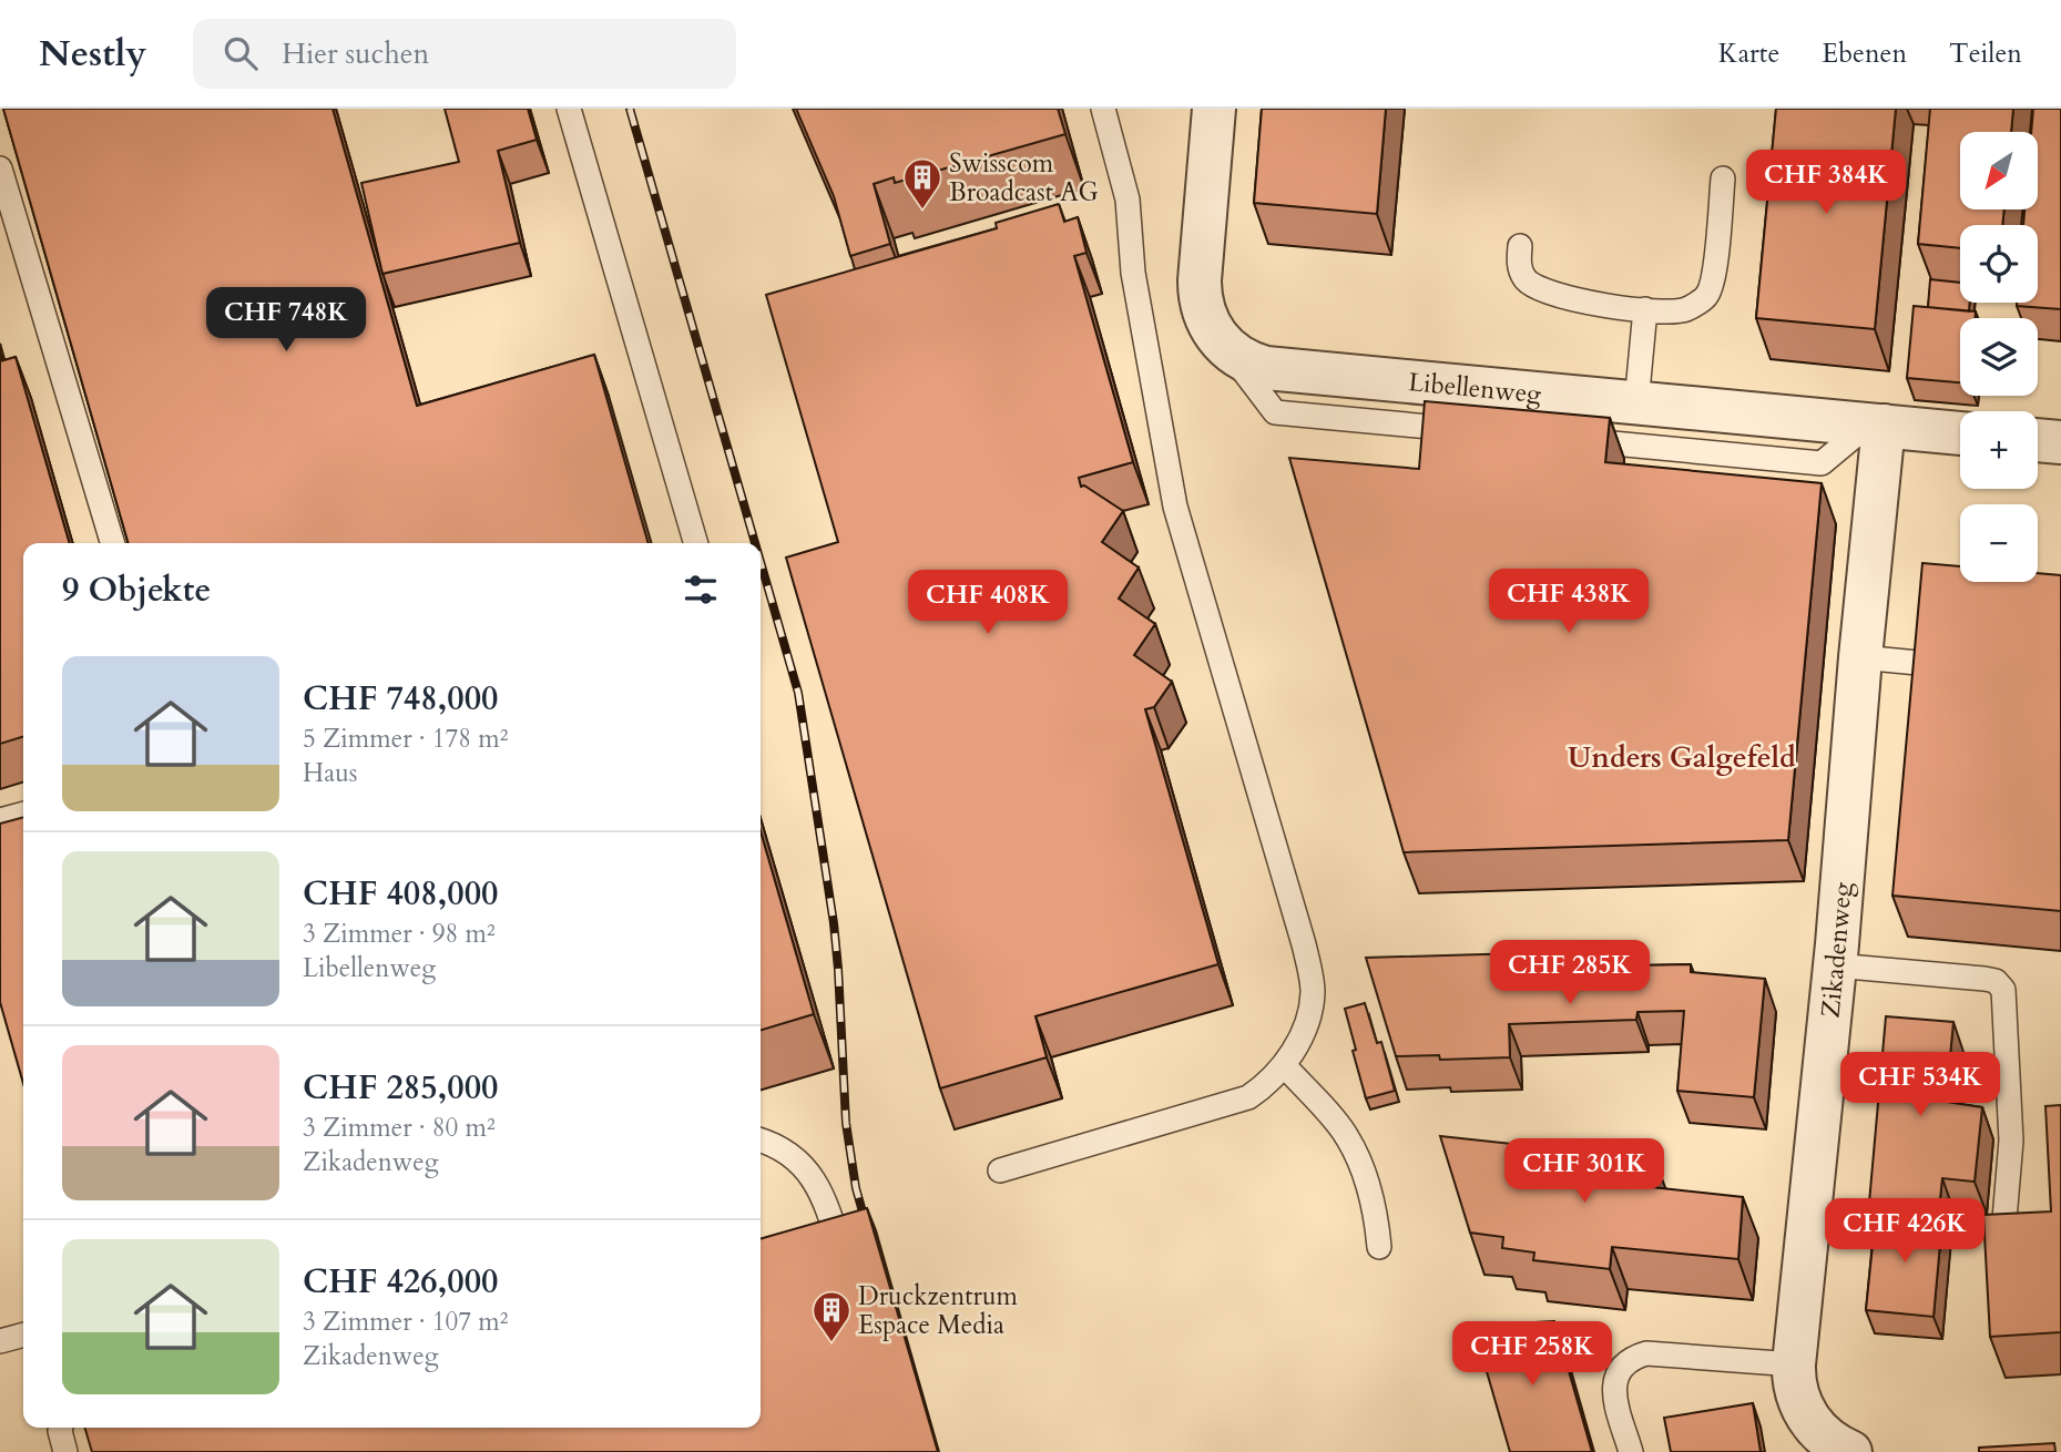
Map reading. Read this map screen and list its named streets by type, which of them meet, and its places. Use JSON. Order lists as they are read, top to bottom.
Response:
{
  "streets": {
    "street": ["Libellenweg", "Zikadenweg"]
  },
  "crossings": [
    ["Libellenweg", "Zikadenweg"]
  ],
  "districts": ["Unders Galgefeld"],
  "places": {
    "building": ["Swisscom Broadcast AG", "Druckzentrum Espace Media"]
  },
  "north": "bottom left",
  "page": {
    "header": "Nestly",
    "search": "Hier suchen",
    "nav": ["Karte", "Ebenen", "Teilen"],
    "map_buttons": ["+", "−"],
    "price": [
      "CHF 384K",
      "CHF 748K",
      "CHF 438K",
      "CHF 408K",
      "CHF 285K",
      "CHF 534K",
      "CHF 301K",
      "CHF 426K",
      "CHF 258K"
    ],
    "heading": "9 Objekte",
    "list": [
      {
        "name": "CHF 748,000",
        "note": "5 Zimmer · 178 m² · Haus"
      },
      {
        "name": "CHF 408,000",
        "note": "3 Zimmer · 98 m² · Libellenweg"
      },
      {
        "name": "CHF 285,000",
        "note": "3 Zimmer · 80 m² · Zikadenweg"
      },
      {
        "name": "CHF 426,000",
        "note": "3 Zimmer · 107 m² · Zikadenweg"
      }
    ]
  }
}
